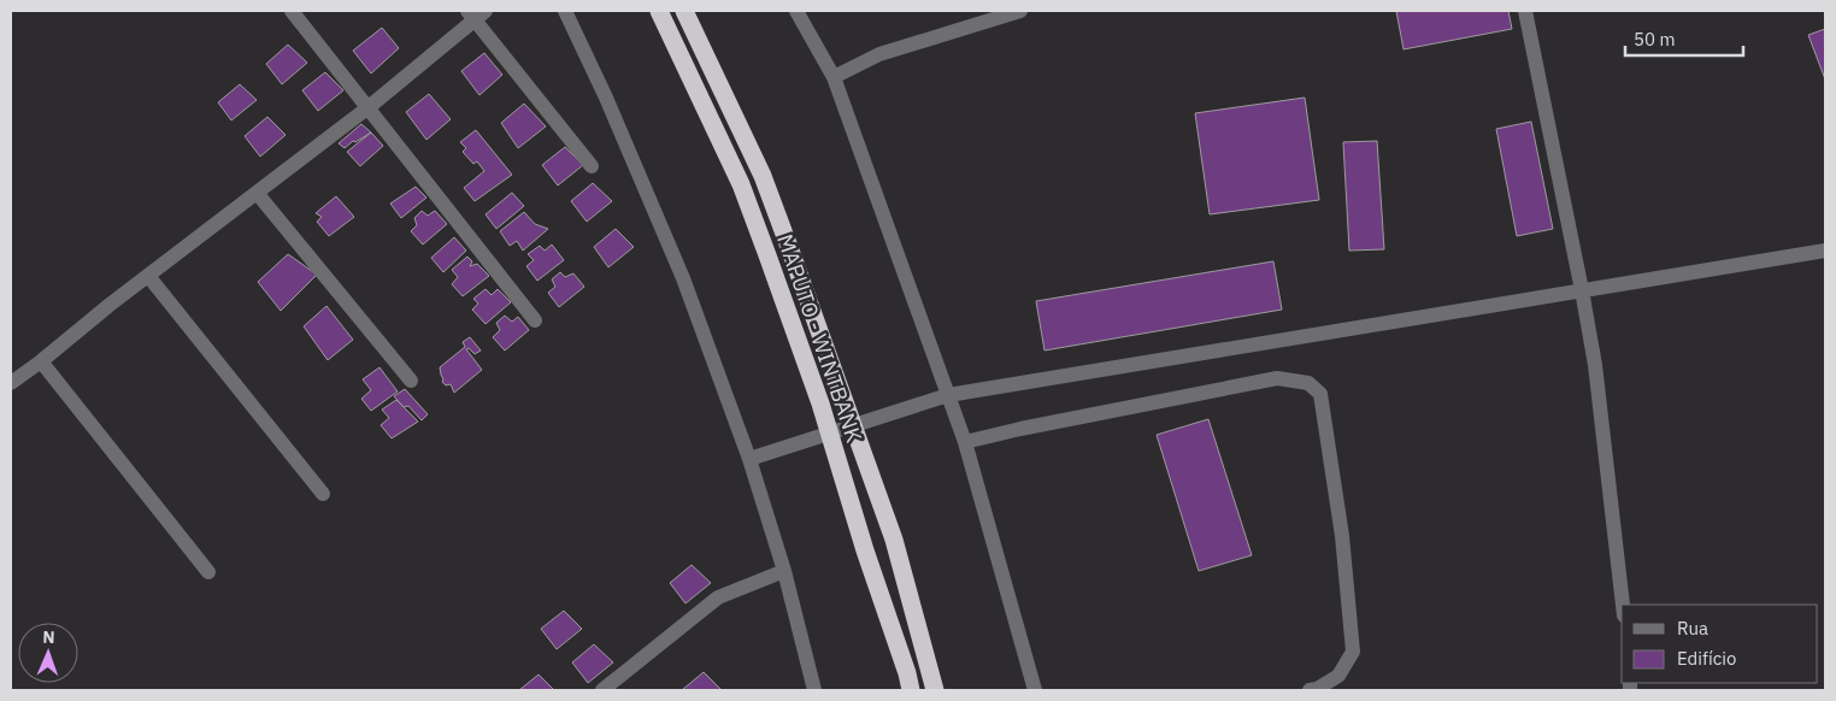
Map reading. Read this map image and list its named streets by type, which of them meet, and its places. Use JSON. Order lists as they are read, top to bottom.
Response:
{
  "streets": {
    "highway": ["MAPUTO - WINTBANK"]
  },
  "legend": ["Rua", "Edifício"],
  "scale_bar": "50 m",
  "north": "top"
}
